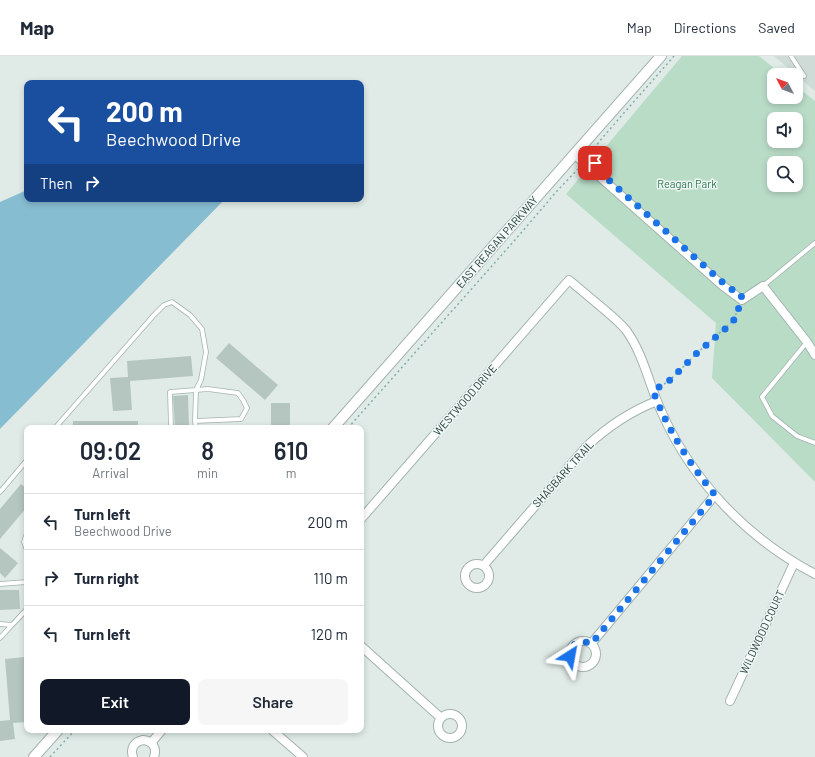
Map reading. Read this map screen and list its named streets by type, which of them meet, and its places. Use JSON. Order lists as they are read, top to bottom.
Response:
{
  "streets": {
    "street": [
      "EAST REAGAN PARKWAY",
      "WESTWOOD DRIVE",
      "SHAGBARK TRAIL",
      "WILDWOOD COURT"
    ]
  },
  "parks": ["Reagan Park"],
  "north": "top left",
  "page": {
    "header": "Map",
    "nav": ["Map", "Directions", "Saved"],
    "turn": ["200 m", "Beechwood Drive"],
    "then": "Then",
    "eta": [
      "09:02",
      "Arrival",
      "8",
      "min",
      "610",
      "m"
    ],
    "list": [
      {
        "name": "Turn left",
        "note": "Beechwood Drive",
        "value": "200 m"
      },
      {
        "name": "Turn right",
        "value": "110 m"
      },
      {
        "name": "Turn left",
        "value": "120 m"
      }
    ],
    "buttons": ["Exit", "Share"]
  }
}
